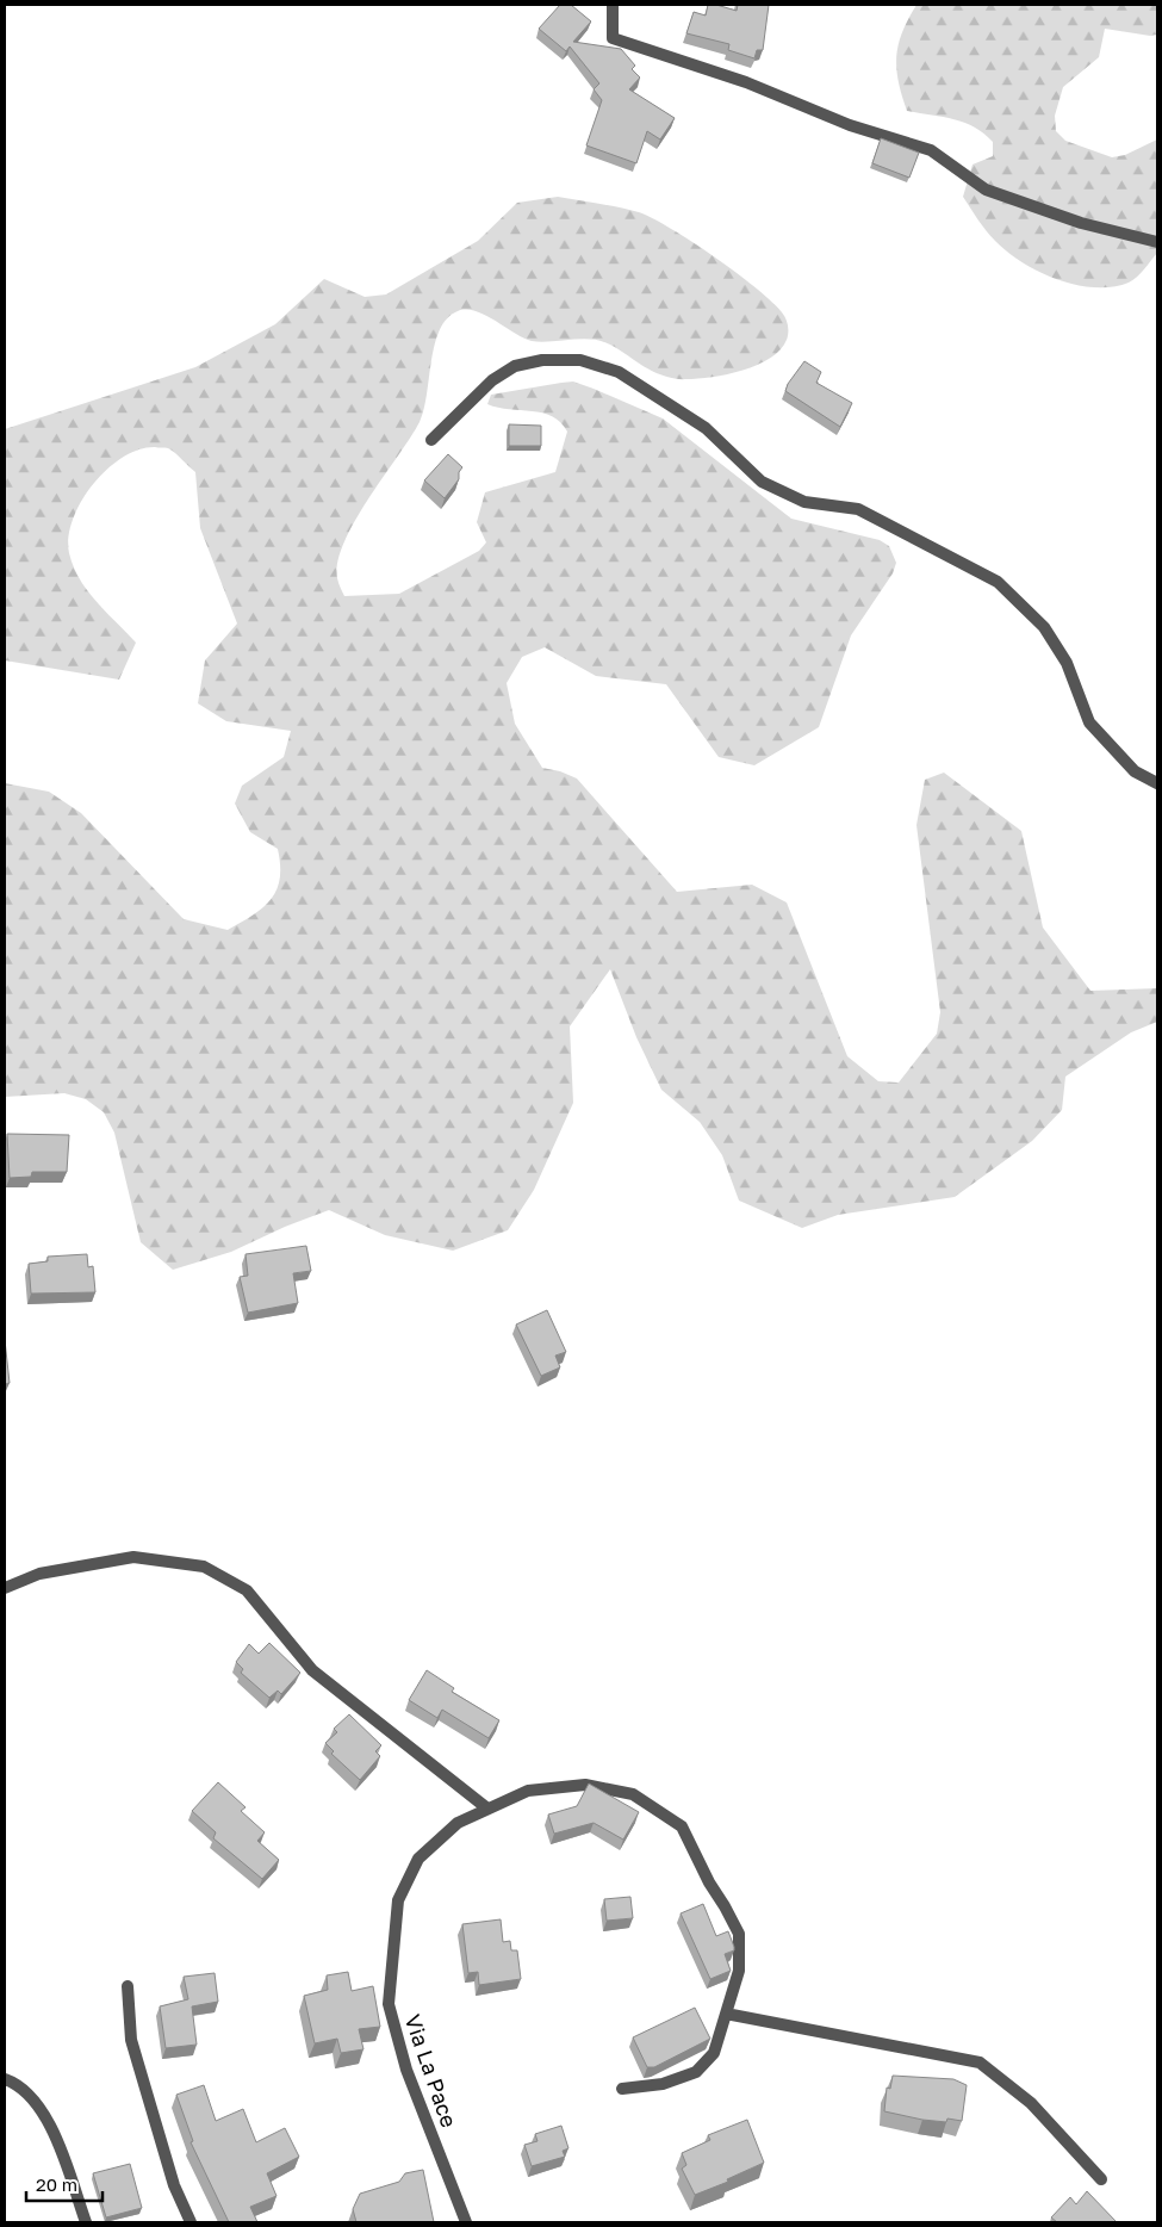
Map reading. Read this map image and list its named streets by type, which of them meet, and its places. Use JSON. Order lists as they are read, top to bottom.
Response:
{
  "streets": {
    "street": ["Via La Pace"]
  },
  "scale_bar": "20 m"
}
